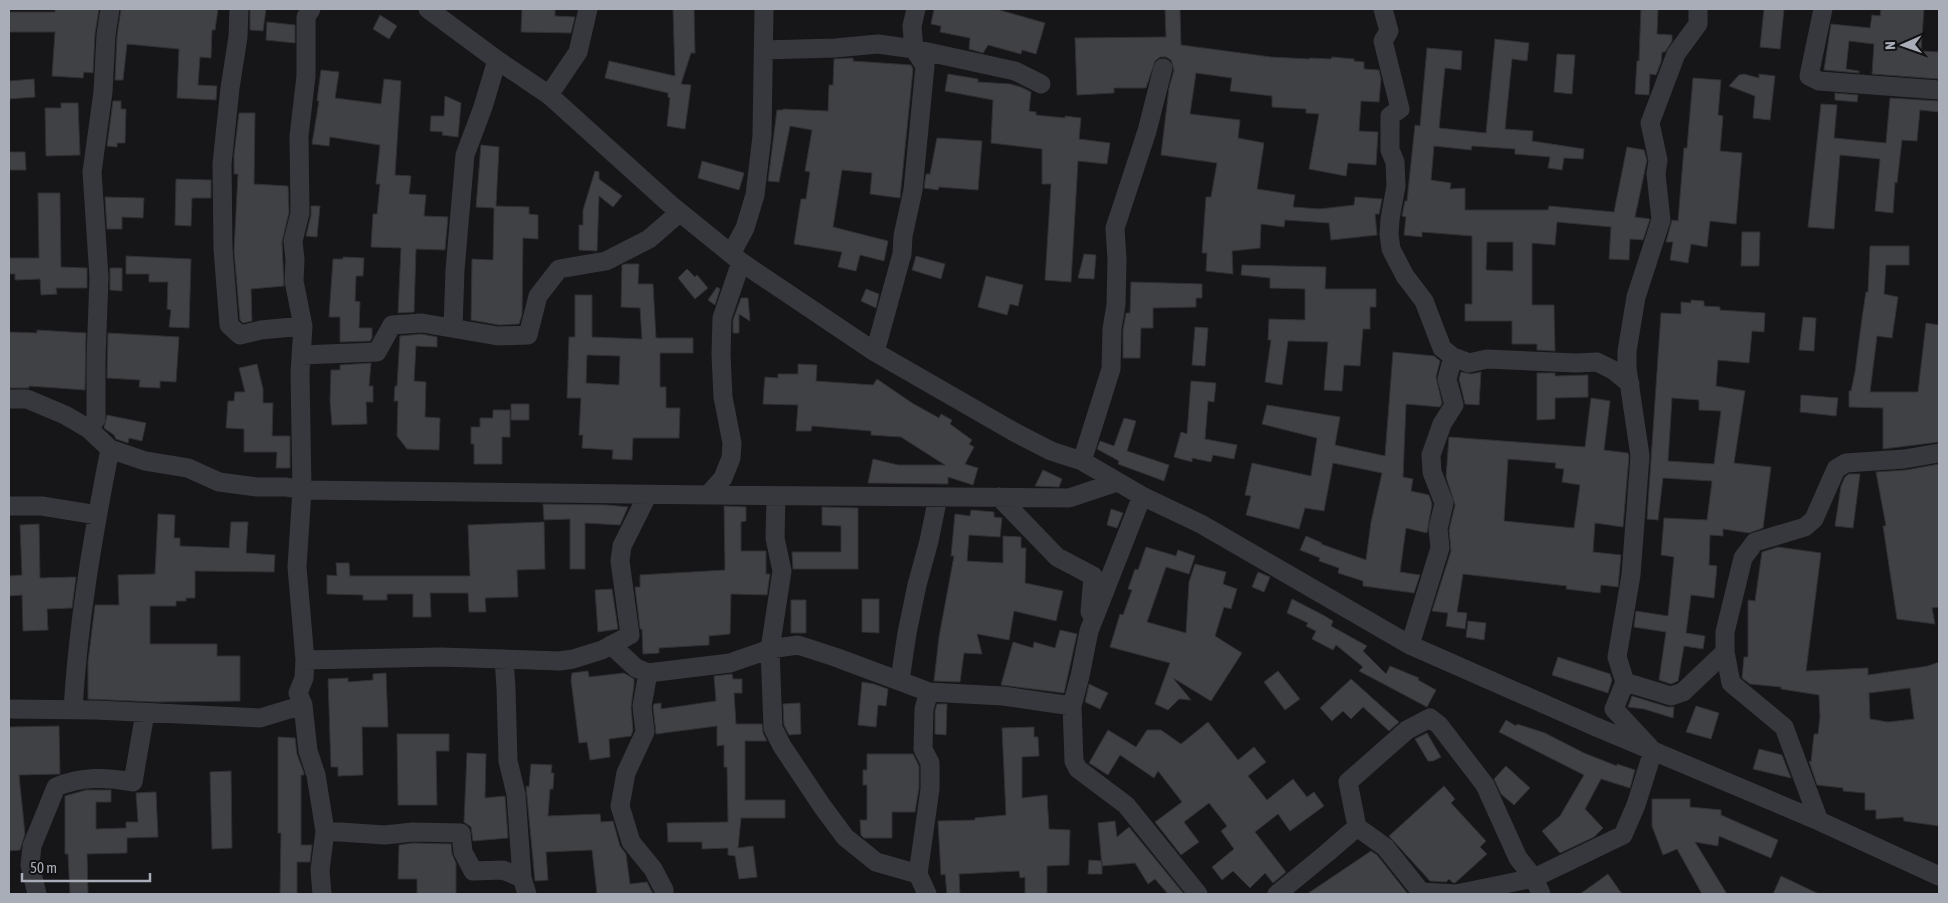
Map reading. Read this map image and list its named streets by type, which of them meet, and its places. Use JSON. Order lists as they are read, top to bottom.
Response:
{
  "scale_bar": "50 m",
  "north": "left"
}
